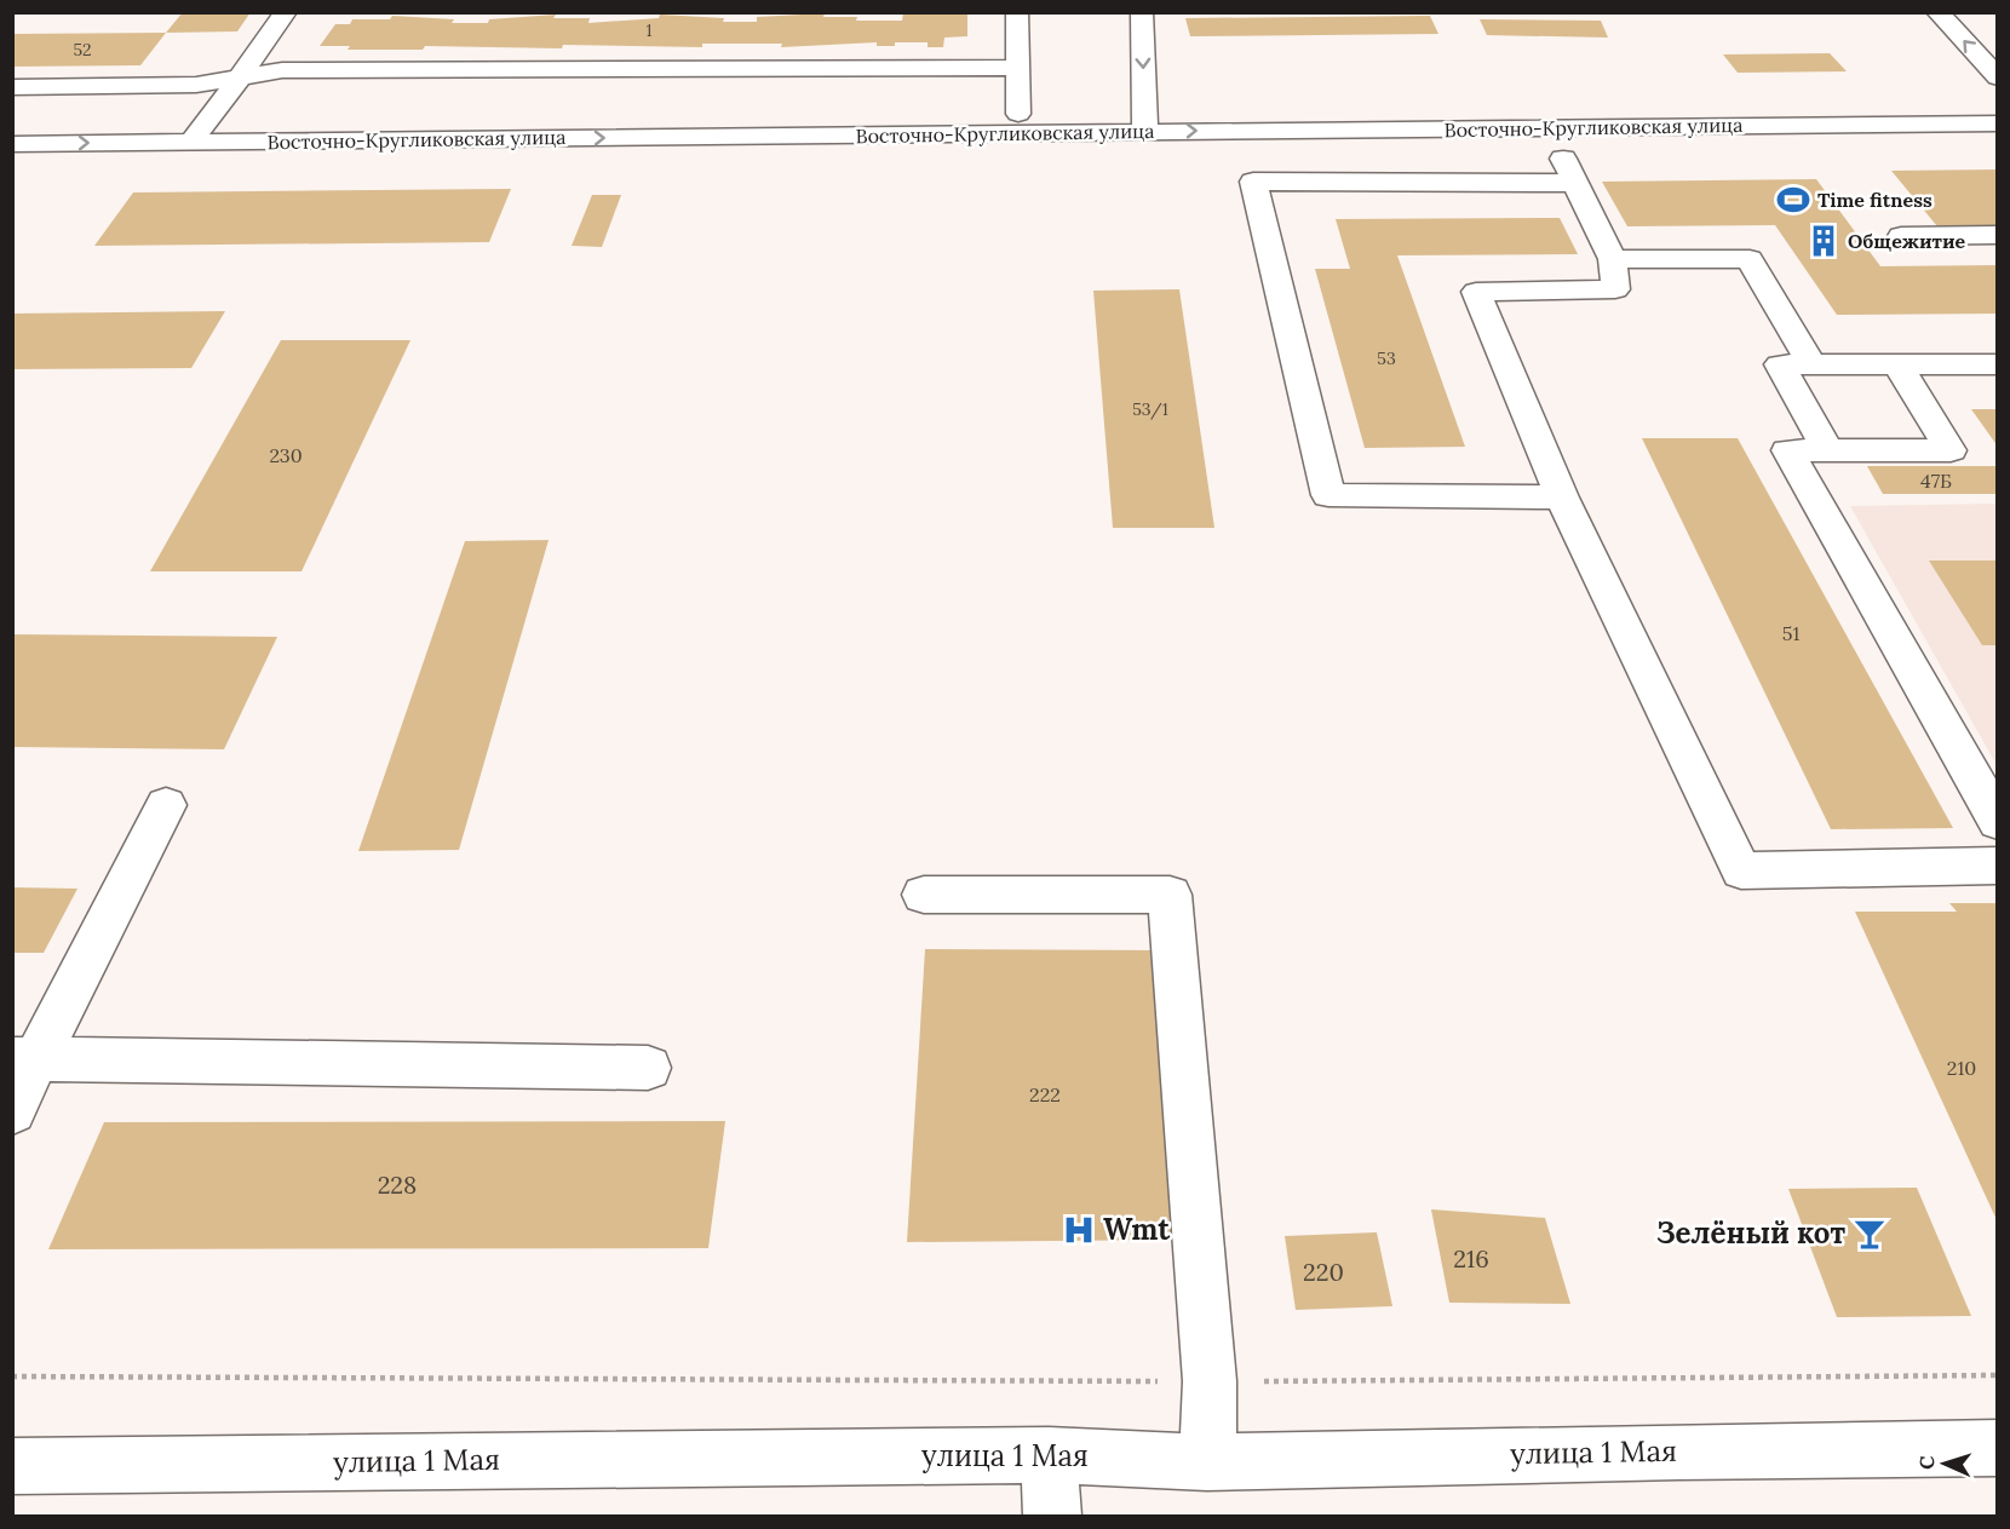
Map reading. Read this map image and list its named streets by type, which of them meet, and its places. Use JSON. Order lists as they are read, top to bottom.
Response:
{
  "streets": {
    "street": ["Восточно-Кругликовская улица", "улица 1 Мая"]
  },
  "places": {
    "sports": ["Time fitness"],
    "building": ["Общежитие"],
    "hospital": ["Wmt"],
    "bar": ["Зелёный кот"]
  },
  "house_numbers": [
    "1",
    "52",
    "53",
    "53/1",
    "230",
    "47Б",
    "51",
    "210",
    "222",
    "228",
    "216",
    "220"
  ],
  "north": "left"
}
